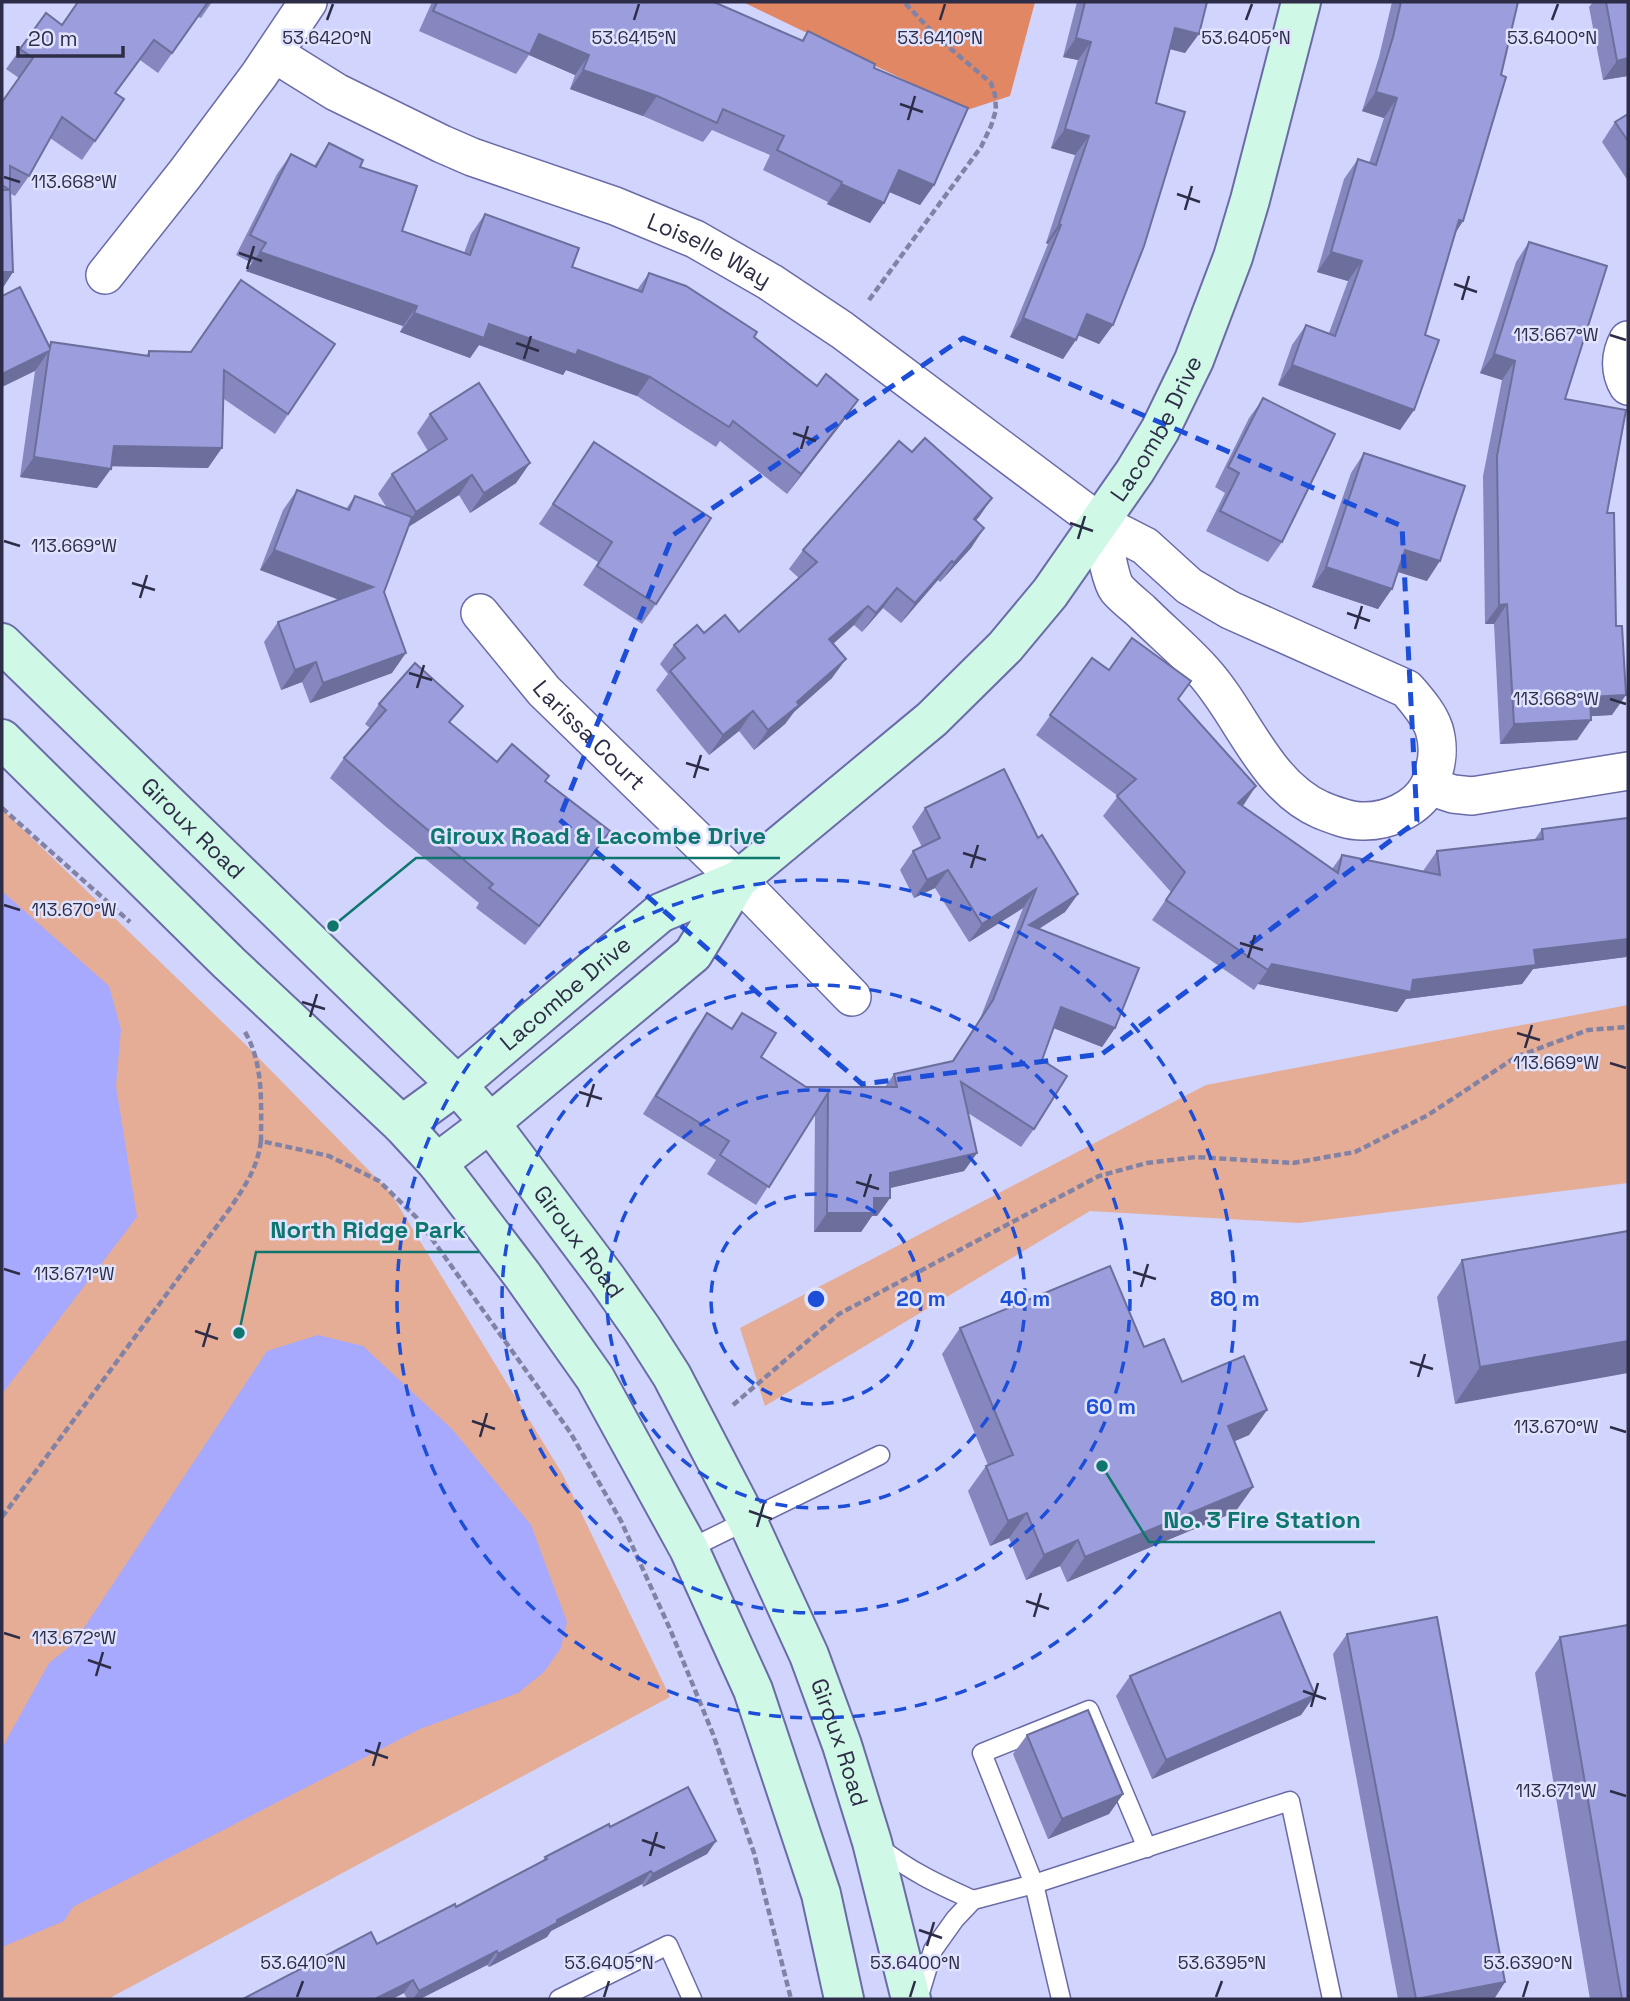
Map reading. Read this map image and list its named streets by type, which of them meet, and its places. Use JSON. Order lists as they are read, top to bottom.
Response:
{
  "streets": {
    "main road": ["Lacombe Drive", "Giroux Road"],
    "street": ["Loiselle Way", "Larissa Court"]
  },
  "crossings": [
    ["Loiselle Way", "Lacombe Drive"],
    ["Lacombe Drive", "Larissa Court"],
    ["Lacombe Drive", "Giroux Road"]
  ],
  "places": ["Giroux Road & Lacombe Drive", "North Ridge Park", "No. 3 Fire Station"],
  "scale_bar": "20 m",
  "coordinates": [
    "53.6420°N",
    "53.6415°N",
    "53.6410°N",
    "53.6405°N",
    "53.6400°N",
    "113.668°W",
    "113.667°W",
    "113.669°W",
    "113.670°W",
    "113.671°W",
    "113.672°W",
    "53.6395°N",
    "53.6390°N"
  ],
  "rings": [
    "20 m",
    "40 m",
    "80 m",
    "60 m"
  ]
}
